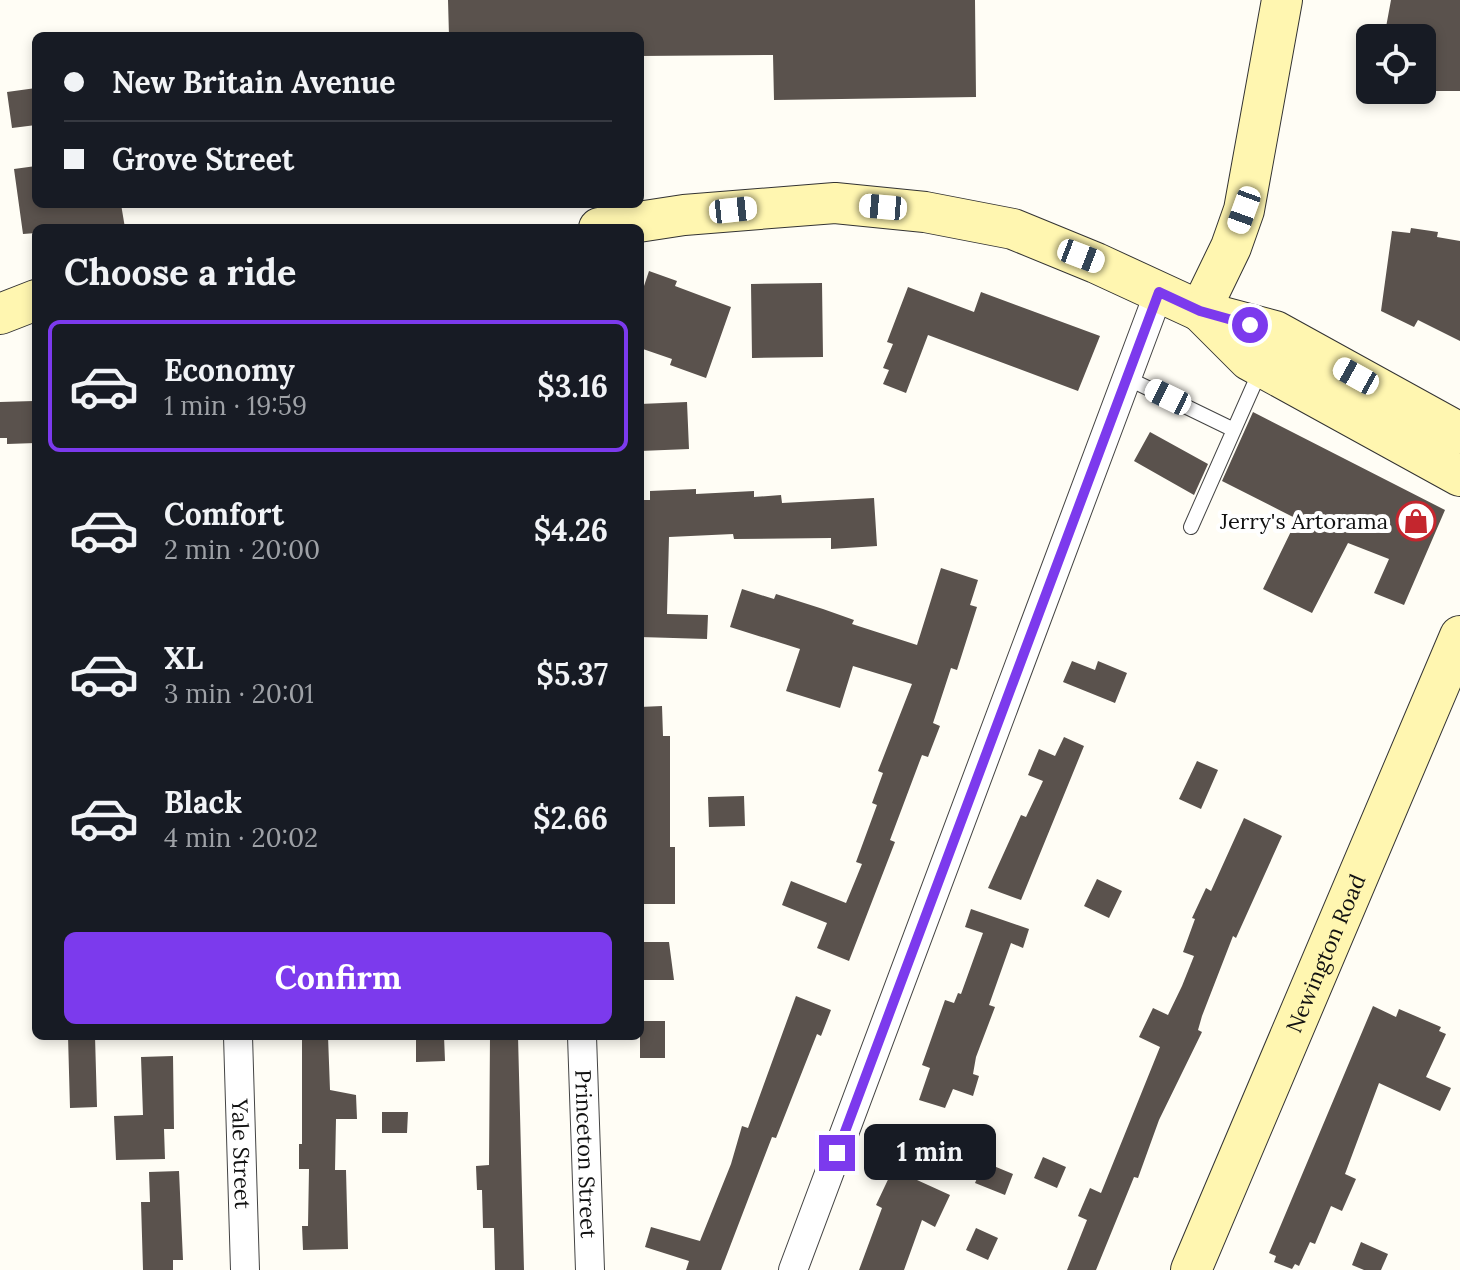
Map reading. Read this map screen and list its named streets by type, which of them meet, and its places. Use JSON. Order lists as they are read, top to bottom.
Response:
{
  "streets": {
    "main road": ["Newington Road"],
    "street": ["Yale Street", "Princeton Street"]
  },
  "places": {
    "shop": ["Jerry's Artorama"]
  },
  "page": {
    "banner": ["New Britain Avenue", "Grove Street"],
    "heading": "Choose a ride",
    "list": [
      {
        "name": "Economy",
        "note": "1 min · 19:59",
        "value": "$3.16"
      },
      {
        "name": "Comfort",
        "note": "2 min · 20:00",
        "value": "$4.26"
      },
      {
        "name": "XL",
        "note": "3 min · 20:01",
        "value": "$5.37"
      },
      {
        "name": "Black",
        "note": "4 min · 20:02",
        "value": "$2.66"
      }
    ],
    "buttons": "Confirm",
    "bubble": "1 min"
  }
}
